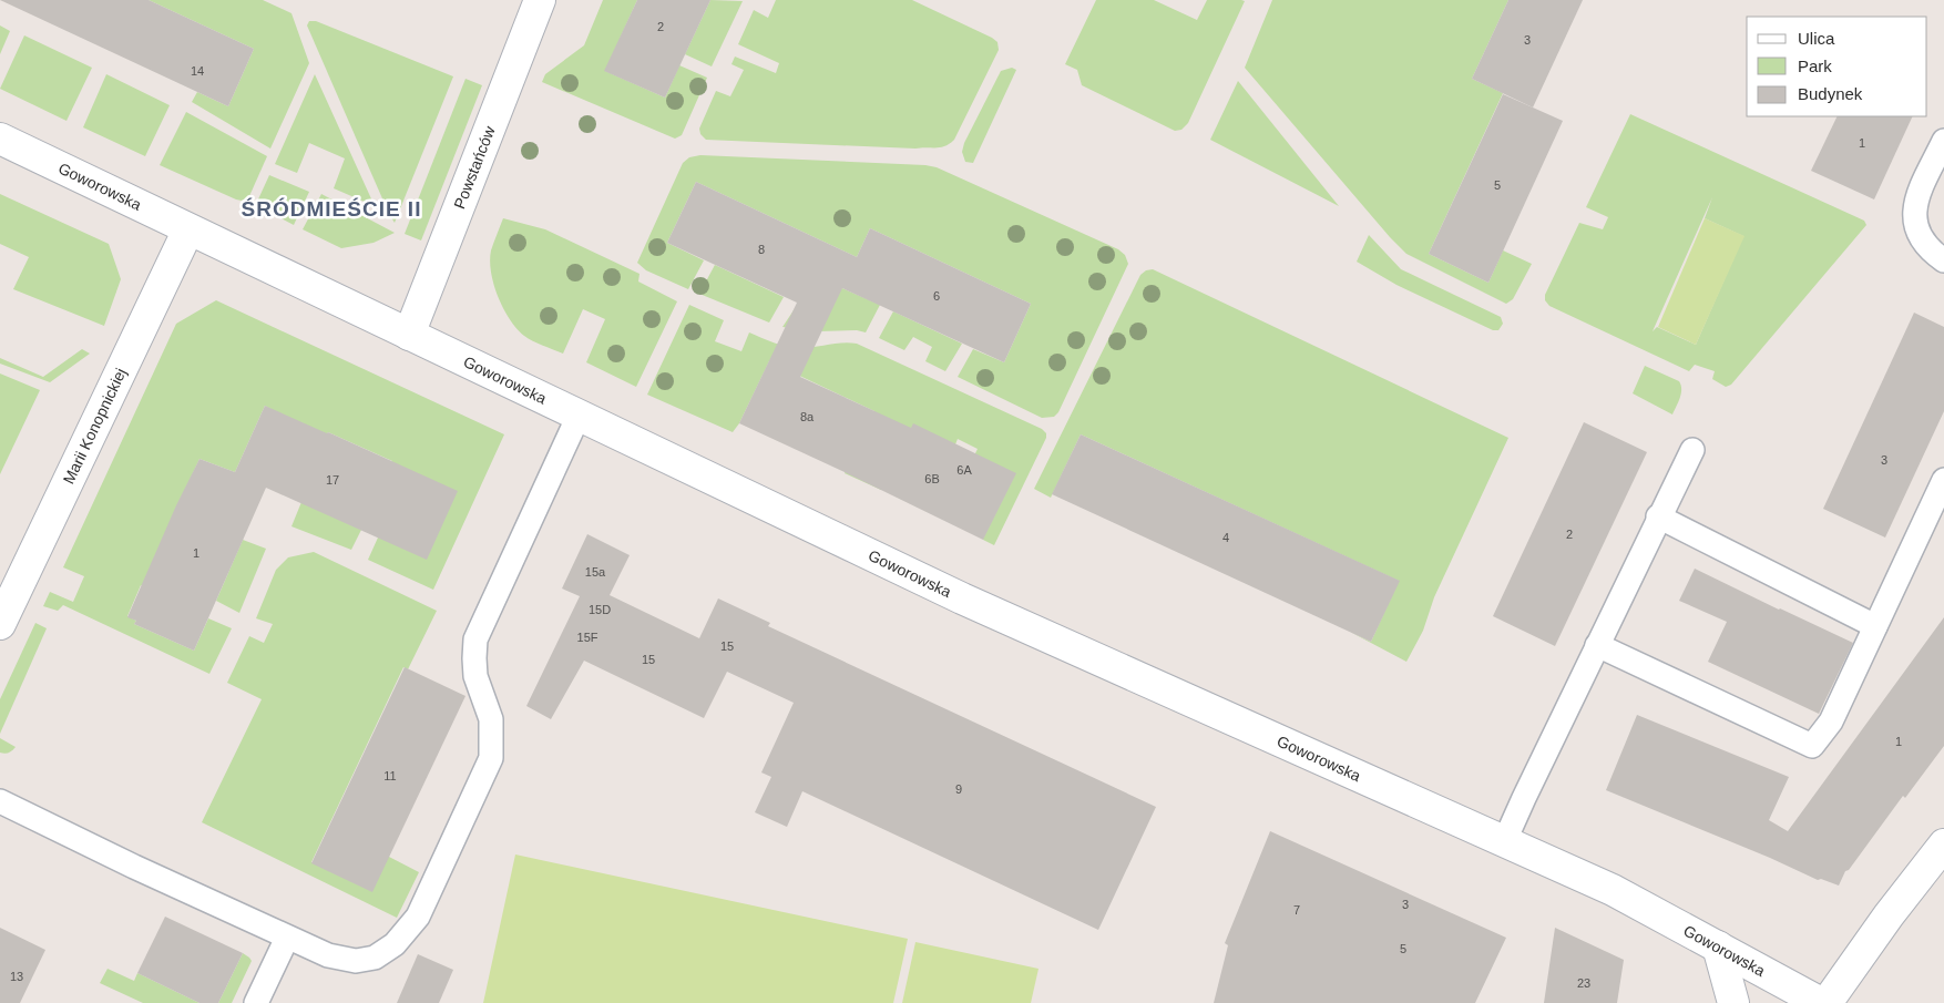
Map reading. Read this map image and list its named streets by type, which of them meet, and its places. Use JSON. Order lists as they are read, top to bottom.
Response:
{
  "streets": {
    "street": ["Powstańców", "Goworowska", "Marii Konopnickiej"]
  },
  "crossings": [
    ["Powstańców", "Goworowska"],
    ["Goworowska", "Marii Konopnickiej"]
  ],
  "districts": ["ŚRÓDMIEŚCIE II"],
  "house_numbers": [
    "2",
    "3",
    "14",
    "1",
    "5",
    "8",
    "6",
    "8a",
    "3",
    "6A",
    "6B",
    "17",
    "2",
    "4",
    "1",
    "15a",
    "15D",
    "15F",
    "15",
    "15",
    "1",
    "11",
    "9",
    "3",
    "7",
    "5",
    "13",
    "23"
  ],
  "legend": ["Ulica", "Park", "Budynek"]
}
